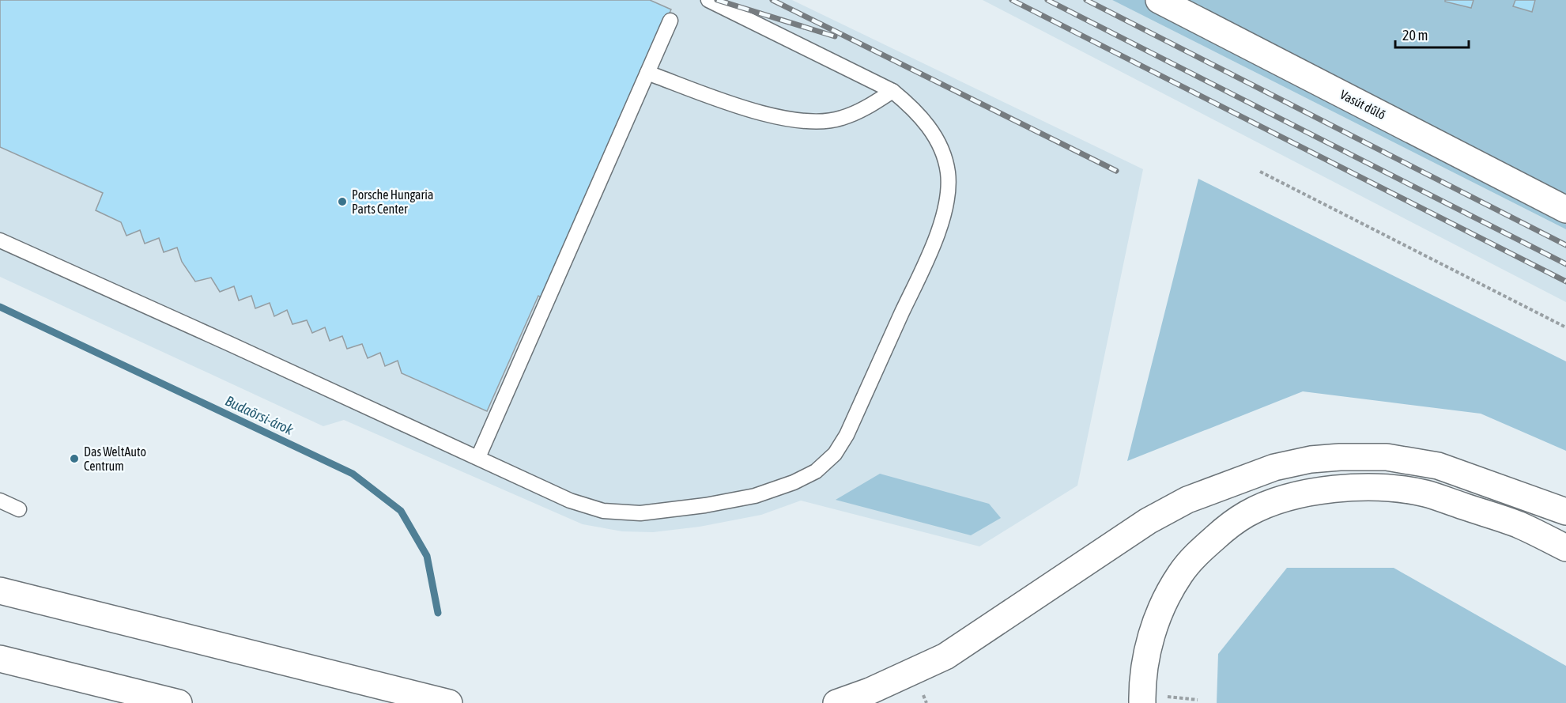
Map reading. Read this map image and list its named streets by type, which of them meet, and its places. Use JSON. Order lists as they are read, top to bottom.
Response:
{
  "streets": {
    "main road": ["Vasút dűlő"]
  },
  "water": ["Budaörsi-árok"],
  "places": ["Porsche Hungaria Parts Center", "Das WeltAuto Centrum"],
  "scale_bar": "20 m"
}
